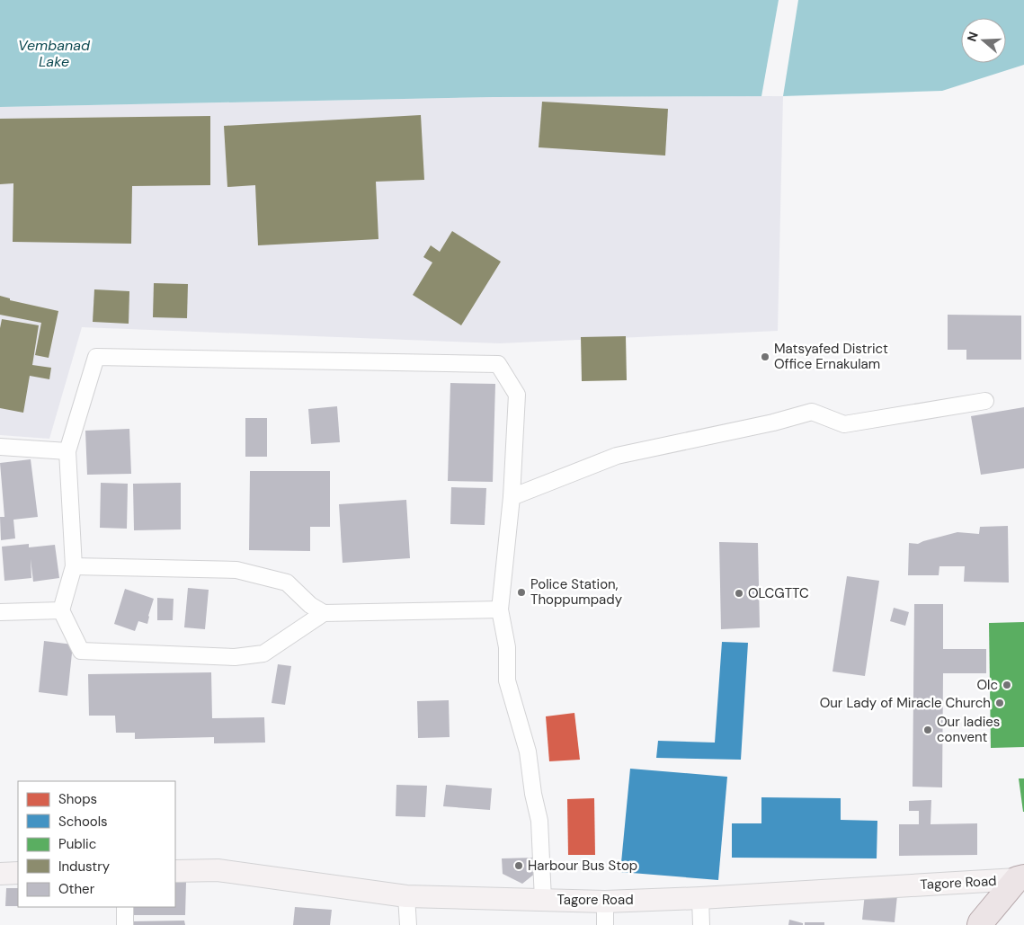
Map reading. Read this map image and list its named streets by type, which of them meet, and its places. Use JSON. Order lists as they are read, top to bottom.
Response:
{
  "streets": {
    "main road": ["Tagore Road"]
  },
  "water": ["Vembanad Lake"],
  "places": [
    "Matsyafed District Office Ernakulam",
    "Police Station, Thoppumpady",
    "OLCGTTC",
    "Olc",
    "Our Lady of Miracle Church",
    "Our ladies convent",
    "Harbour Bus Stop"
  ],
  "legend": [
    "Shops",
    "Schools",
    "Public",
    "Industry",
    "Other"
  ],
  "north": "left"
}
